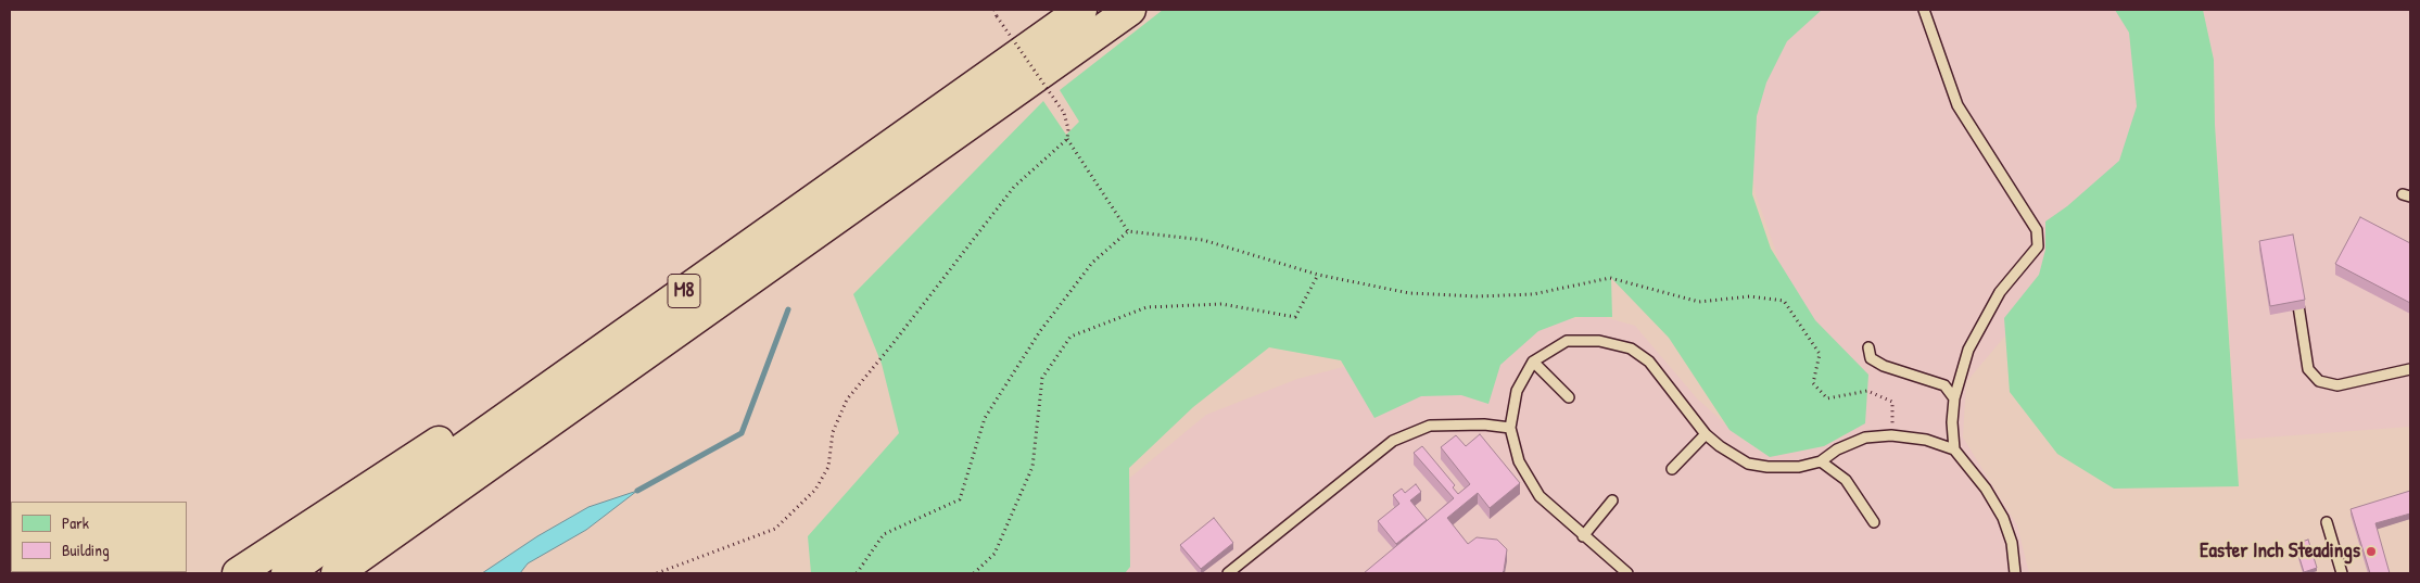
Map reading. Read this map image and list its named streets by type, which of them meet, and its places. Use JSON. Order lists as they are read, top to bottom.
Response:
{
  "streets": {
    "highway": ["M8"]
  },
  "places": ["Easter Inch Steadings"],
  "legend": ["Park", "Building"]
}
